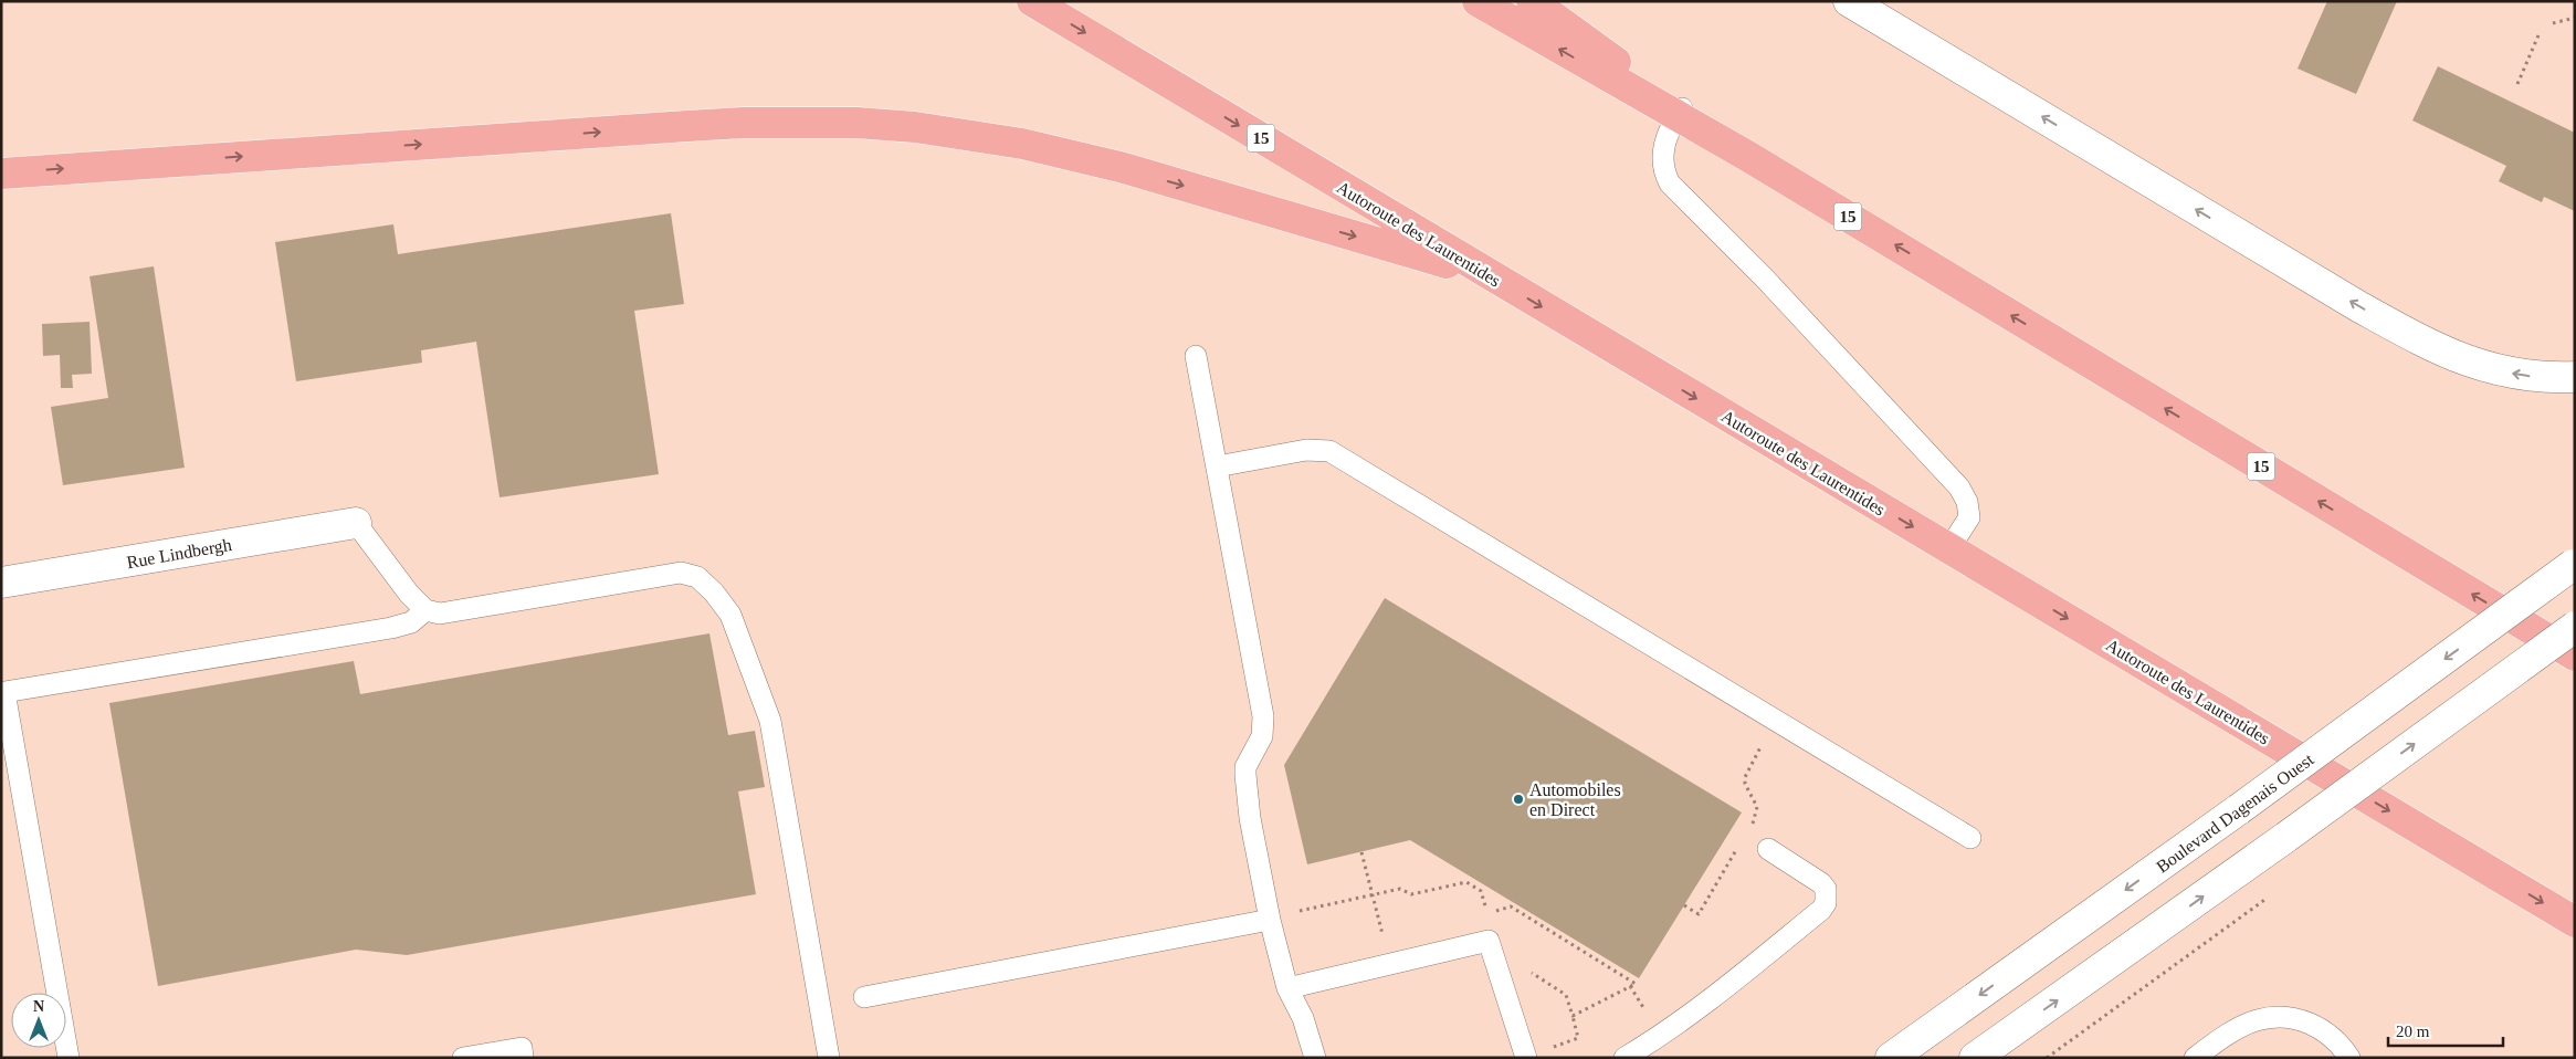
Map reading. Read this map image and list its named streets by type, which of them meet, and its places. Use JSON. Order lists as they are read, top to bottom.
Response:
{
  "streets": {
    "highway": ["15", "Autoroute des Laurentides"],
    "main road": ["Rue Lindbergh", "Boulevard Dagenais Ouest"]
  },
  "places": ["Automobiles en Direct"],
  "scale_bar": "20 m",
  "north": "top"
}
